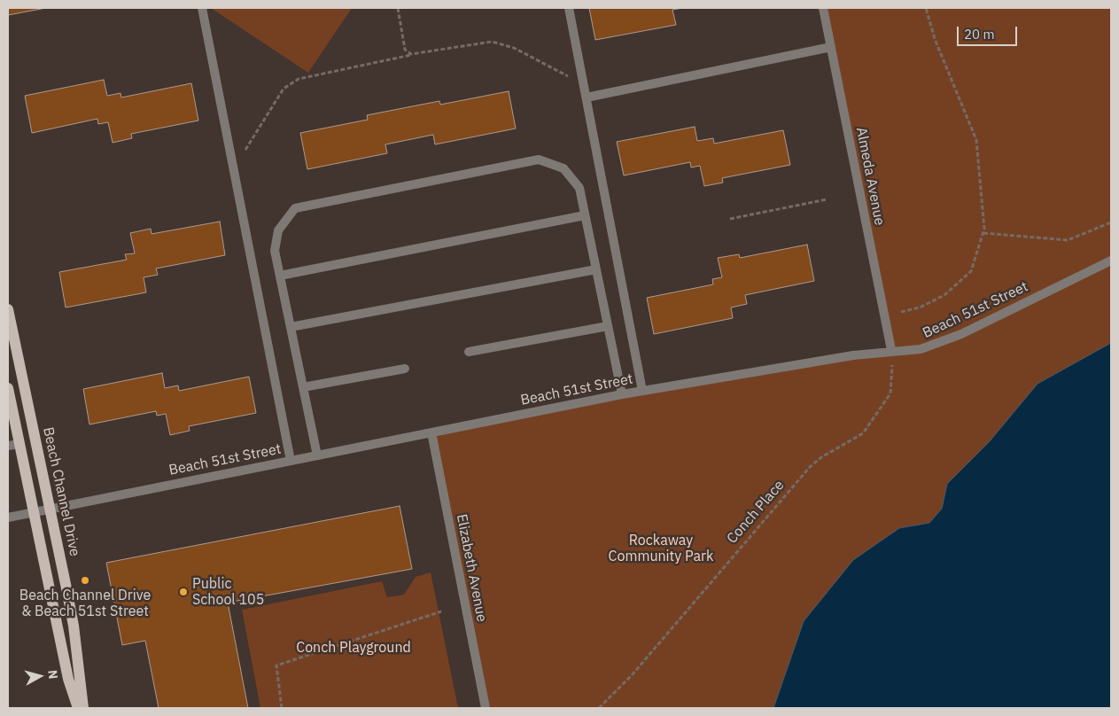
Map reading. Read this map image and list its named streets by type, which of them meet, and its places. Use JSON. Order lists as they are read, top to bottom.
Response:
{
  "streets": {
    "main road": ["Beach Channel Drive"],
    "street": ["Almeda Avenue", "Beach 51st Street", "Elizabeth Avenue"],
    "path": ["Conch Place"]
  },
  "crossings": [
    ["Almeda Avenue", "Beach 51st Street"],
    ["Almeda Avenue", "Conch Place"],
    ["Beach 51st Street", "Beach Channel Drive"],
    ["Beach 51st Street", "Conch Place"],
    ["Beach 51st Street", "Elizabeth Avenue"]
  ],
  "parks": ["Rockaway Community Park", "Conch Playground"],
  "places": ["Beach Channel Drive & Beach 51st Street", "Public School 105"],
  "scale_bar": "20 m",
  "north": "right"
}
